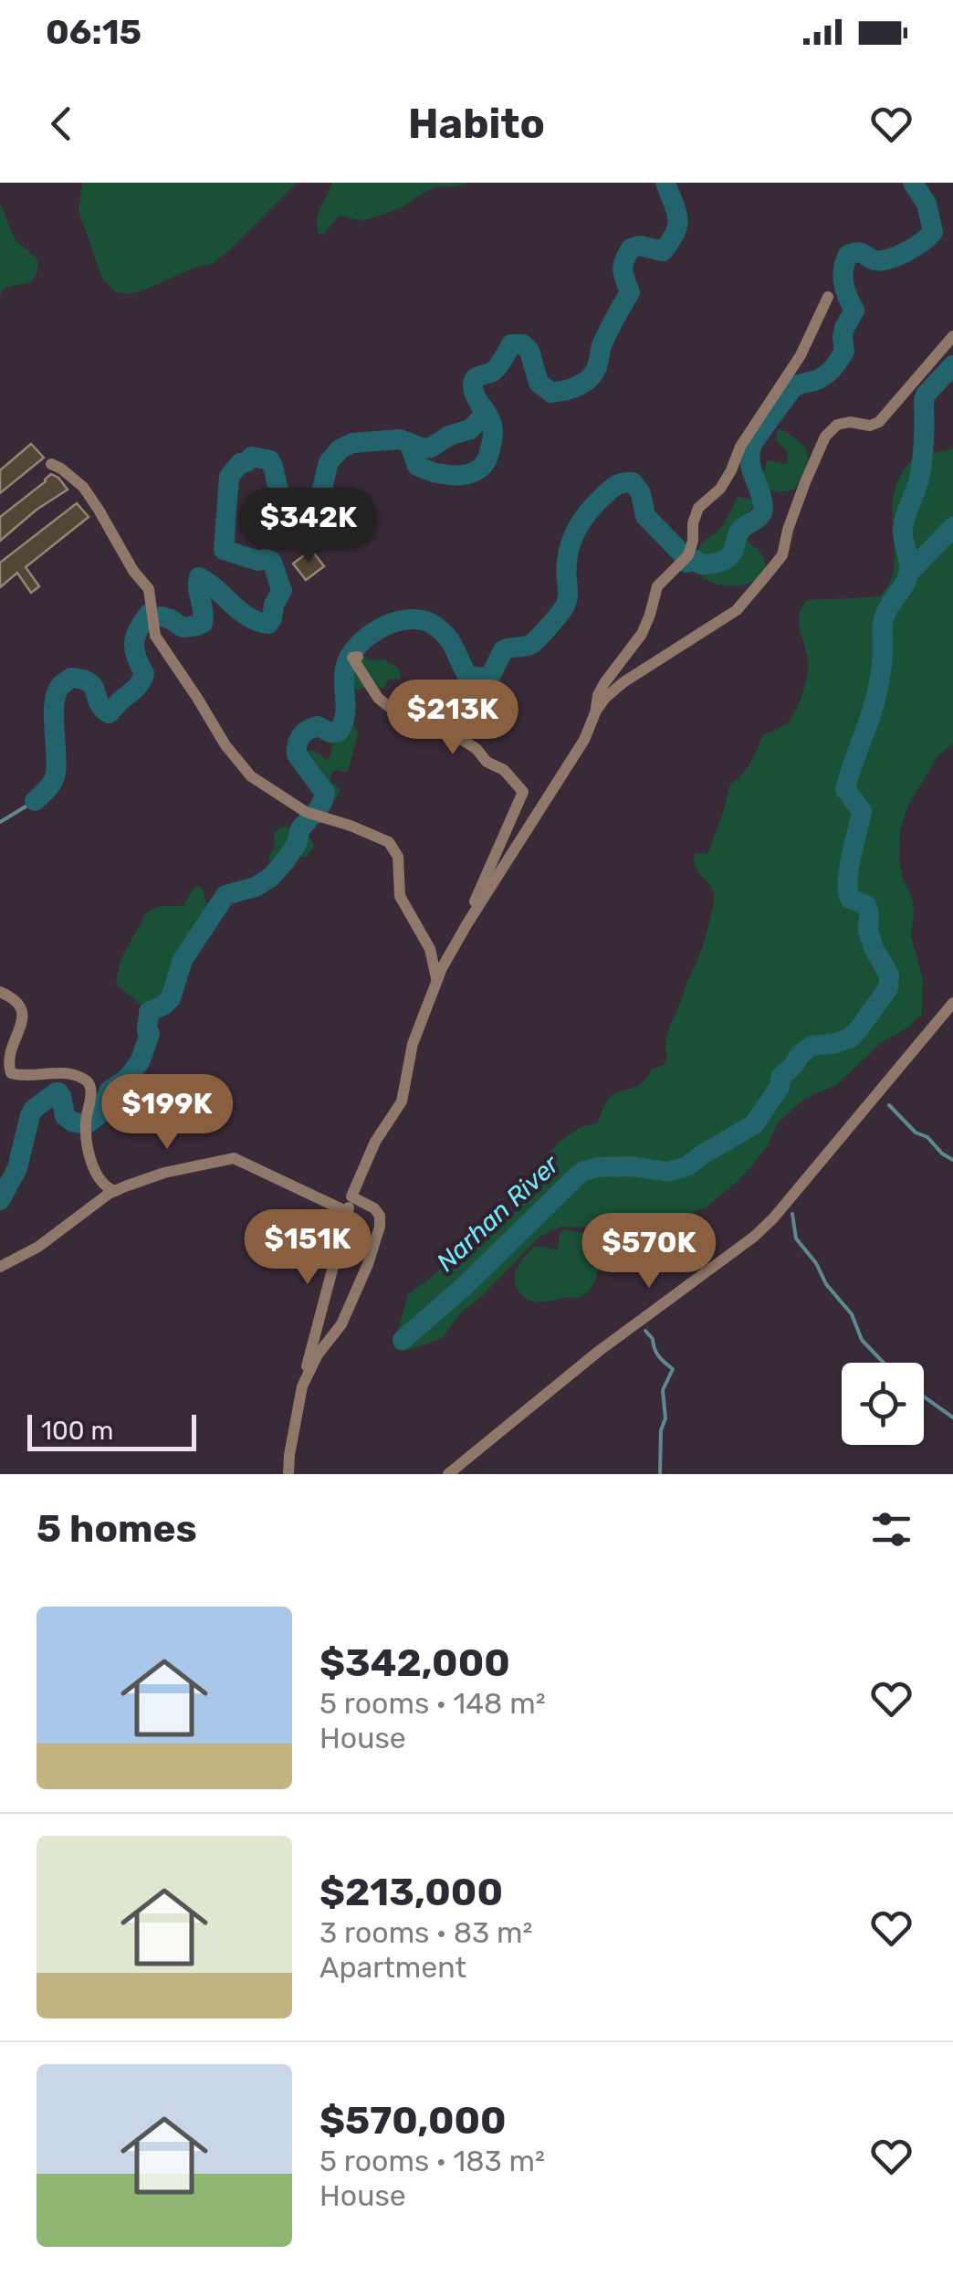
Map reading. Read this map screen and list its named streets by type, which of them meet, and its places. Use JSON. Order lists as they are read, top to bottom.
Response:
{
  "water": ["Narhan River"],
  "scale_bar": "100 m",
  "page": {
    "status": "06:15",
    "header": "Habito",
    "price": [
      "$342K",
      "$213K",
      "$199K",
      "$151K",
      "$570K"
    ],
    "scale": "100 m",
    "heading": "5 homes",
    "list": [
      {
        "name": "$342,000",
        "note": "5 rooms · 148 m² · House"
      },
      {
        "name": "$213,000",
        "note": "3 rooms · 83 m² · Apartment"
      },
      {
        "name": "$570,000",
        "note": "5 rooms · 183 m² · House"
      }
    ]
  }
}
